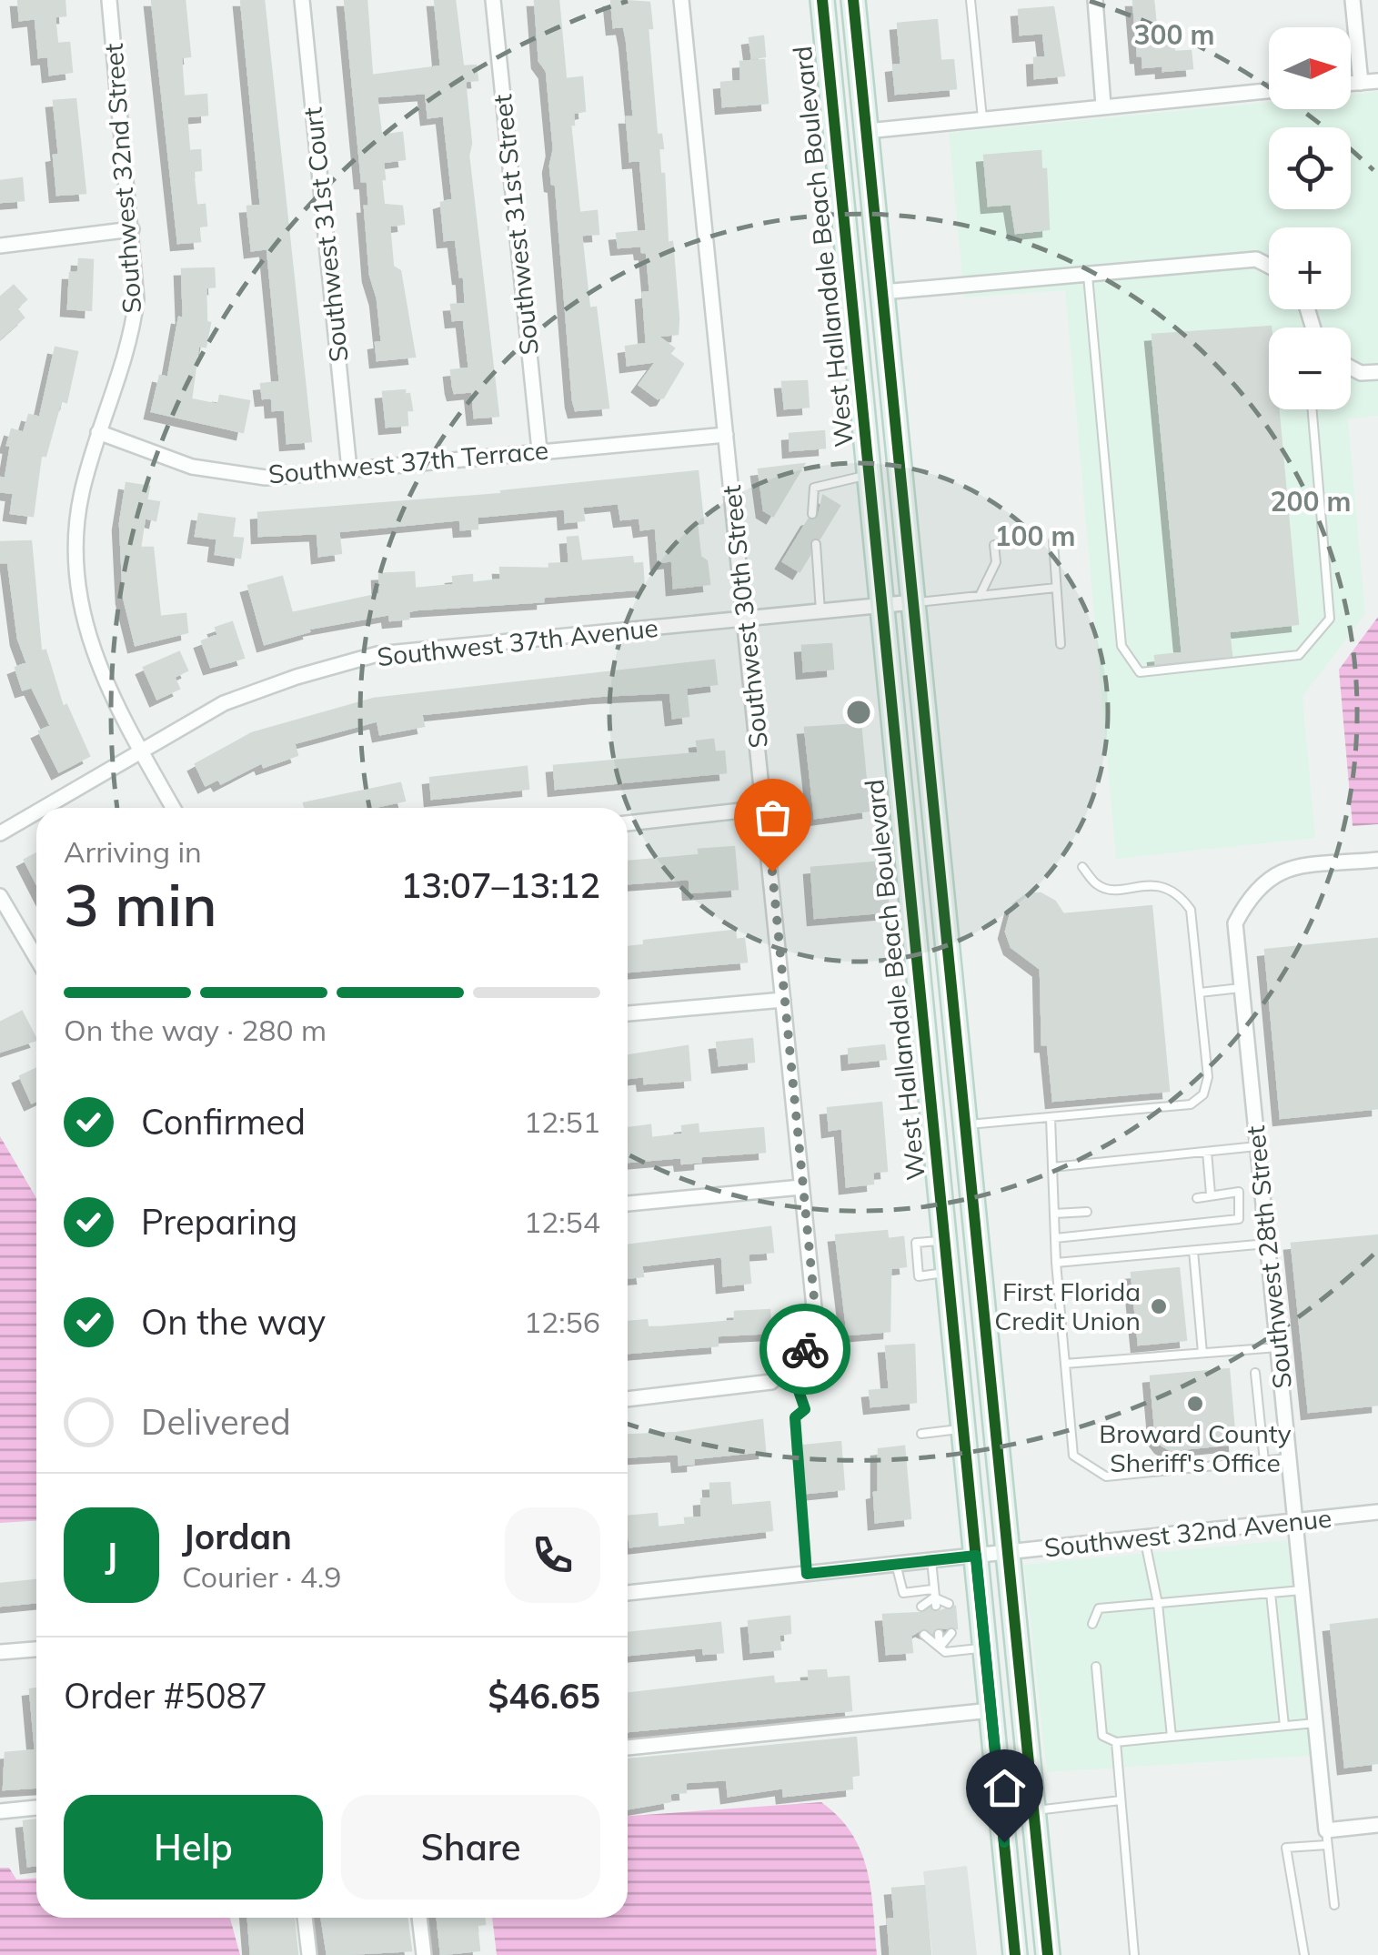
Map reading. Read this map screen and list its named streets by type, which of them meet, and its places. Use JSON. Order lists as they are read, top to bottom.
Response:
{
  "streets": {
    "main road": ["West Hallandale Beach Boulevard"],
    "street": [
      "Southwest 32nd Street",
      "Southwest 31st Street",
      "Southwest 31st Court",
      "Southwest 37th Terrace",
      "Southwest 30th Street",
      "Southwest 37th Avenue",
      "Southwest 28th Street",
      "Southwest 32nd Avenue"
    ]
  },
  "crossings": [
    ["Southwest 32nd Street", "Southwest 37th Terrace"],
    ["Southwest 32nd Street", "Southwest 37th Avenue"],
    ["Southwest 31st Street", "Southwest 37th Terrace"],
    ["Southwest 31st Court", "Southwest 37th Terrace"],
    ["West Hallandale Beach Boulevard", "Southwest 37th Avenue"],
    ["West Hallandale Beach Boulevard", "Southwest 32nd Avenue"],
    ["Southwest 37th Terrace", "Southwest 30th Street"],
    ["Southwest 30th Street", "Southwest 37th Avenue"],
    ["Southwest 28th Street", "Southwest 32nd Avenue"]
  ],
  "places": ["First Florida Credit Union", "Broward County Sheriff's Office"],
  "north": "right",
  "page": {
    "map_buttons": ["+", "−"],
    "heading": ["3 min", "Arriving in", "13:07–13:12"],
    "panel": [
      "Jordan",
      "Courier · 4.9",
      "Order #5087",
      "$46.65"
    ],
    "bar": "On the way · 280 m",
    "list": [
      ["Confirmed", "12:51"],
      ["Preparing", "12:54"],
      ["On the way", "12:56"],
      "Delivered"
    ],
    "round": "J",
    "buttons": ["Help", "Share"]
  },
  "rings": ["300 m", "200 m", "100 m"]
}
